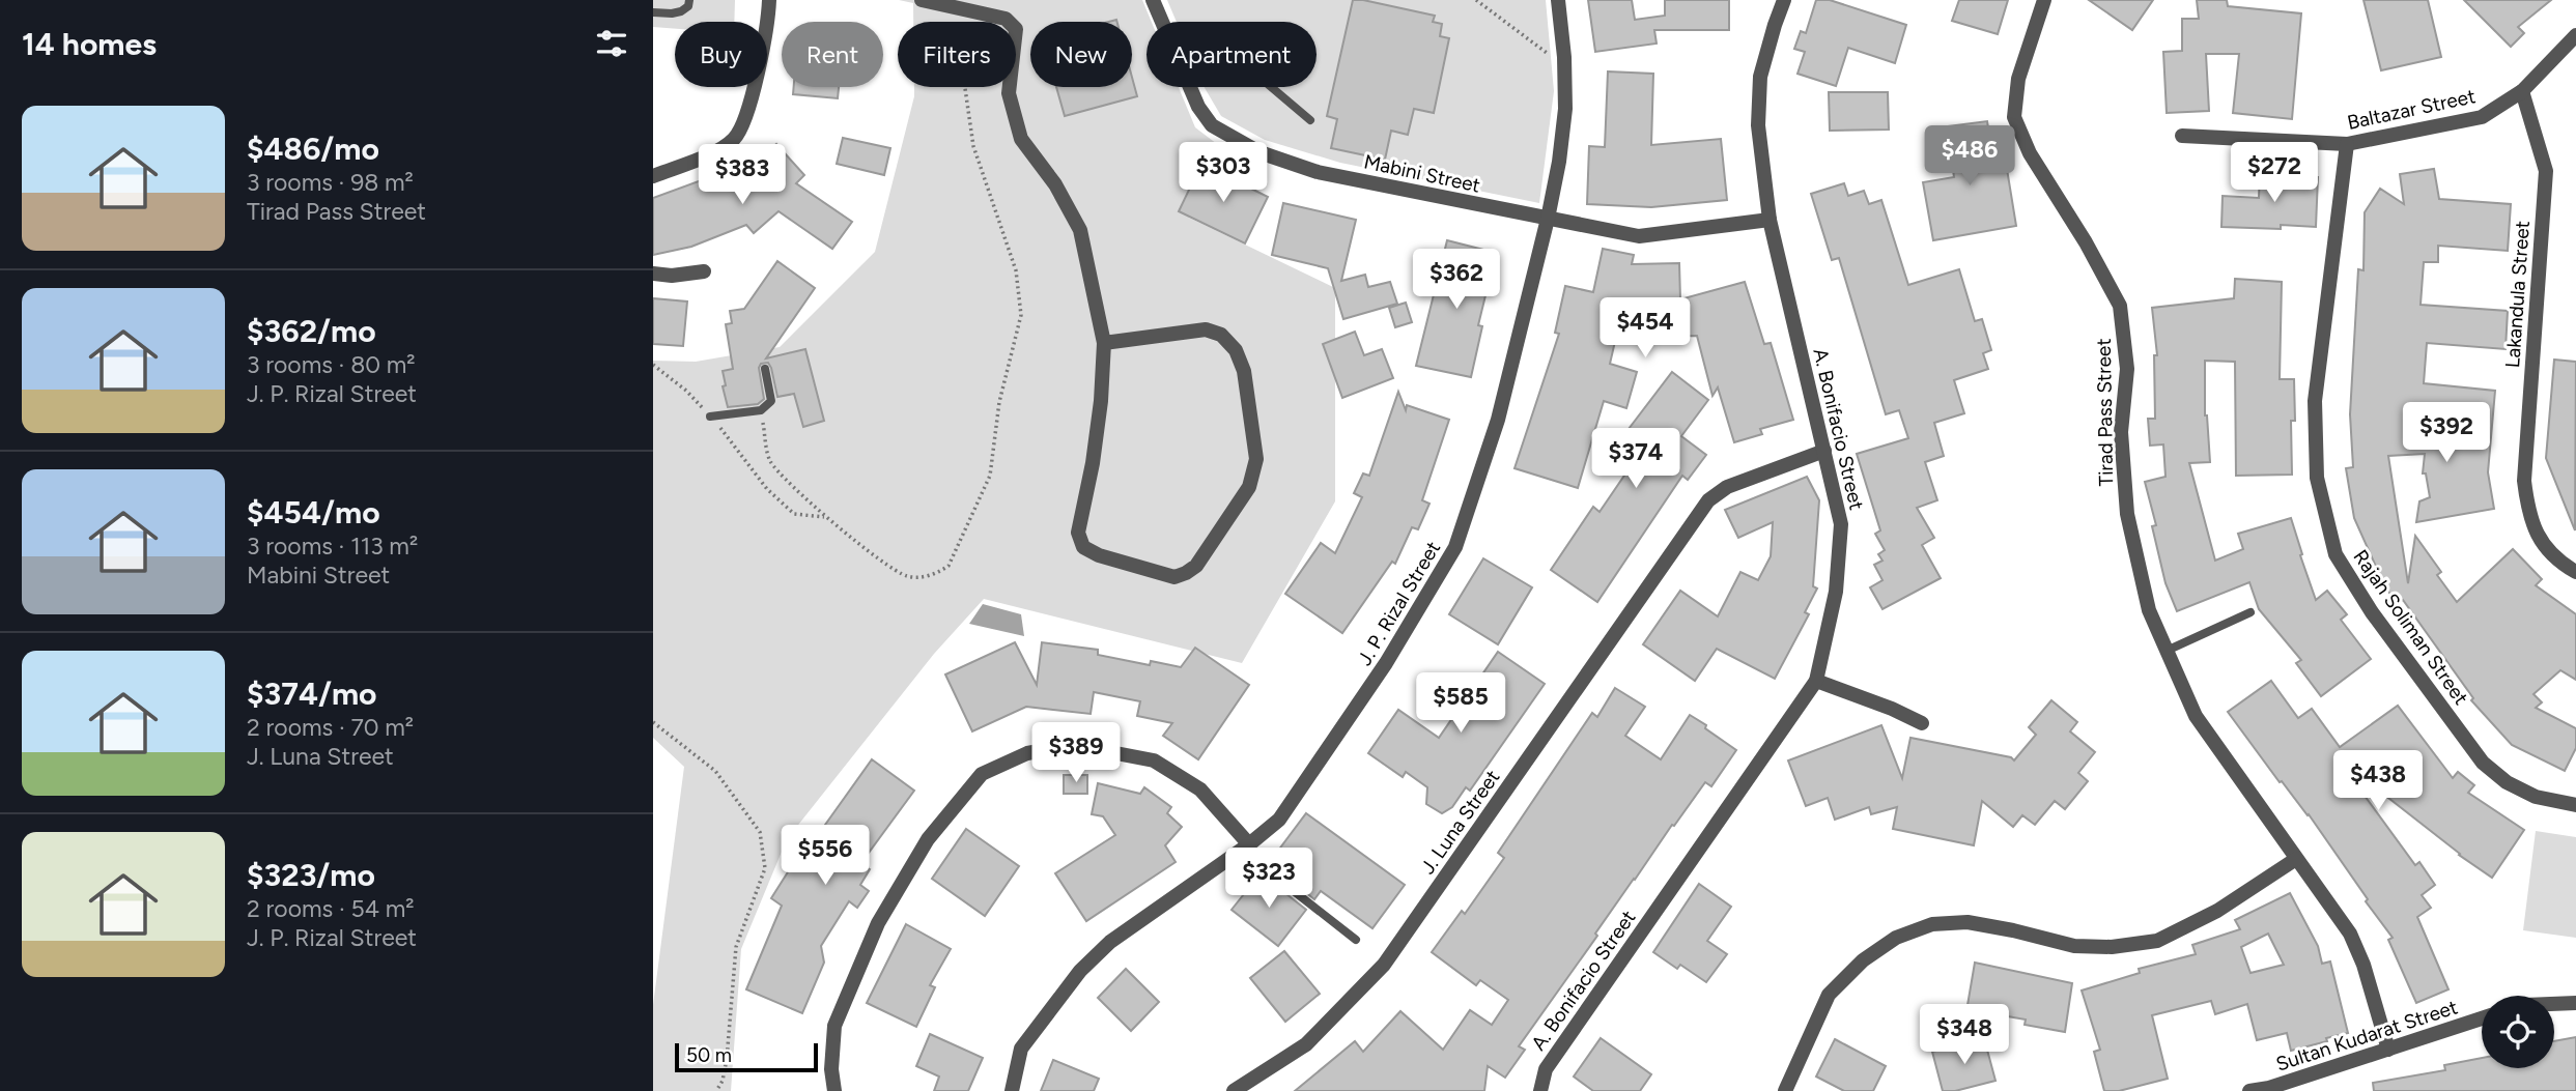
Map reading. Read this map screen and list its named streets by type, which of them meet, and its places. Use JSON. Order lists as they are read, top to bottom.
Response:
{
  "streets": {
    "street": [
      "Baltazar Street",
      "Mabini Street",
      "Lakandula Street",
      "Tirad Pass Street",
      "A. Bonifacio Street",
      "J. P. Rizal Street",
      "Rajah Soliman Street",
      "J. Luna Street",
      "Sultan Kudarat Street"
    ]
  },
  "crossings": [
    ["Baltazar Street", "Lakandula Street"],
    ["Baltazar Street", "Rajah Soliman Street"],
    ["Mabini Street", "A. Bonifacio Street"],
    ["Mabini Street", "J. P. Rizal Street"],
    ["Tirad Pass Street", "Sultan Kudarat Street"],
    ["A. Bonifacio Street", "J. Luna Street"]
  ],
  "scale_bar": "50 m",
  "page": {
    "heading": "14 homes",
    "chip": [
      "Buy",
      "Rent",
      "Filters",
      "New",
      "Apartment"
    ],
    "list": [
      {
        "name": "$486/mo",
        "note": "3 rooms · 98 m² · Tirad Pass Street"
      },
      {
        "name": "$362/mo",
        "note": "3 rooms · 80 m² · J. P. Rizal Street"
      },
      {
        "name": "$454/mo",
        "note": "3 rooms · 113 m² · Mabini Street"
      },
      {
        "name": "$374/mo",
        "note": "2 rooms · 70 m² · J. Luna Street"
      },
      {
        "name": "$323/mo",
        "note": "2 rooms · 54 m² · J. P. Rizal Street"
      }
    ],
    "price": [
      "$486",
      "$303",
      "$272",
      "$383",
      "$362",
      "$454",
      "$392",
      "$374",
      "$585",
      "$389",
      "$438",
      "$556",
      "$323",
      "$348"
    ],
    "scale": "50 m"
  }
}
